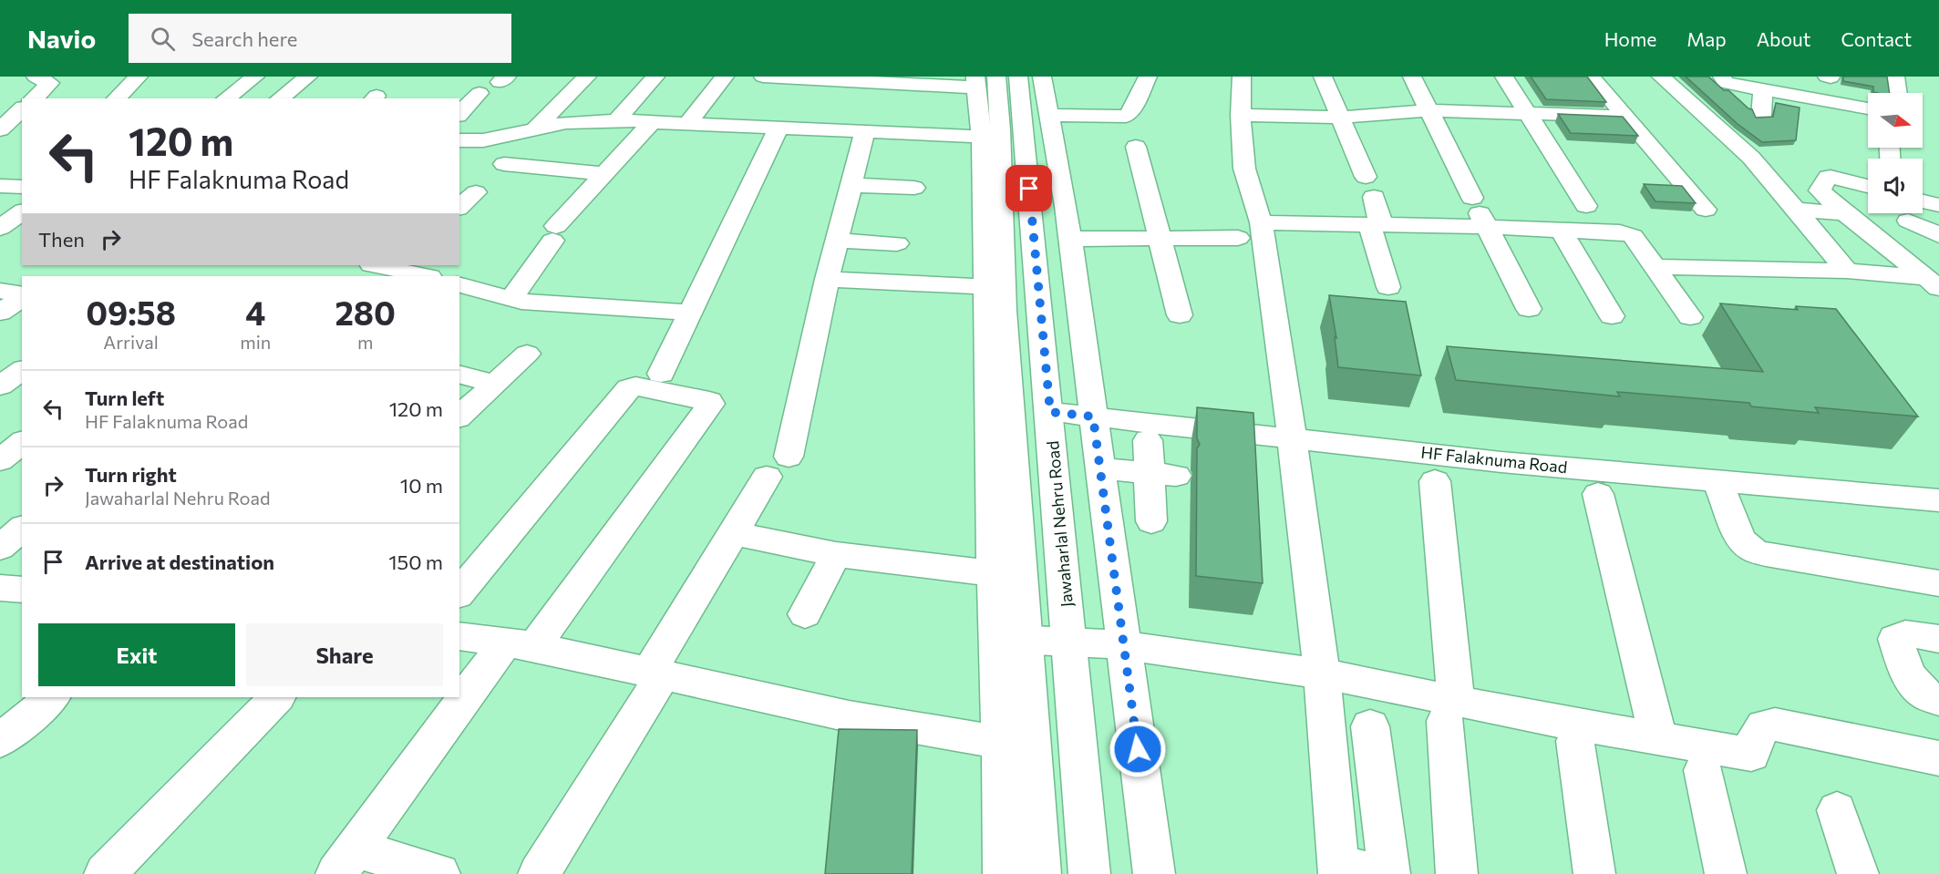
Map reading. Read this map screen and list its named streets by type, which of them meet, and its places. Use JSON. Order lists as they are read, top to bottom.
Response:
{
  "streets": {
    "street": ["HF Falaknuma Road", "Jawaharlal Nehru Road"]
  },
  "crossings": [
    ["HF Falaknuma Road", "Jawaharlal Nehru Road"]
  ],
  "north": "right",
  "page": {
    "header": "Navio",
    "search": "Search here",
    "nav": [
      "Home",
      "Map",
      "About",
      "Contact"
    ],
    "turn": ["120 m", "HF Falaknuma Road"],
    "then": "Then",
    "eta": [
      "09:58",
      "Arrival",
      "4",
      "min",
      "280",
      "m"
    ],
    "list": [
      {
        "name": "Turn left",
        "note": "HF Falaknuma Road",
        "value": "120 m"
      },
      {
        "name": "Turn right",
        "note": "Jawaharlal Nehru Road",
        "value": "10 m"
      },
      {
        "name": "Arrive at destination",
        "value": "150 m"
      }
    ],
    "buttons": ["Exit", "Share"]
  }
}
